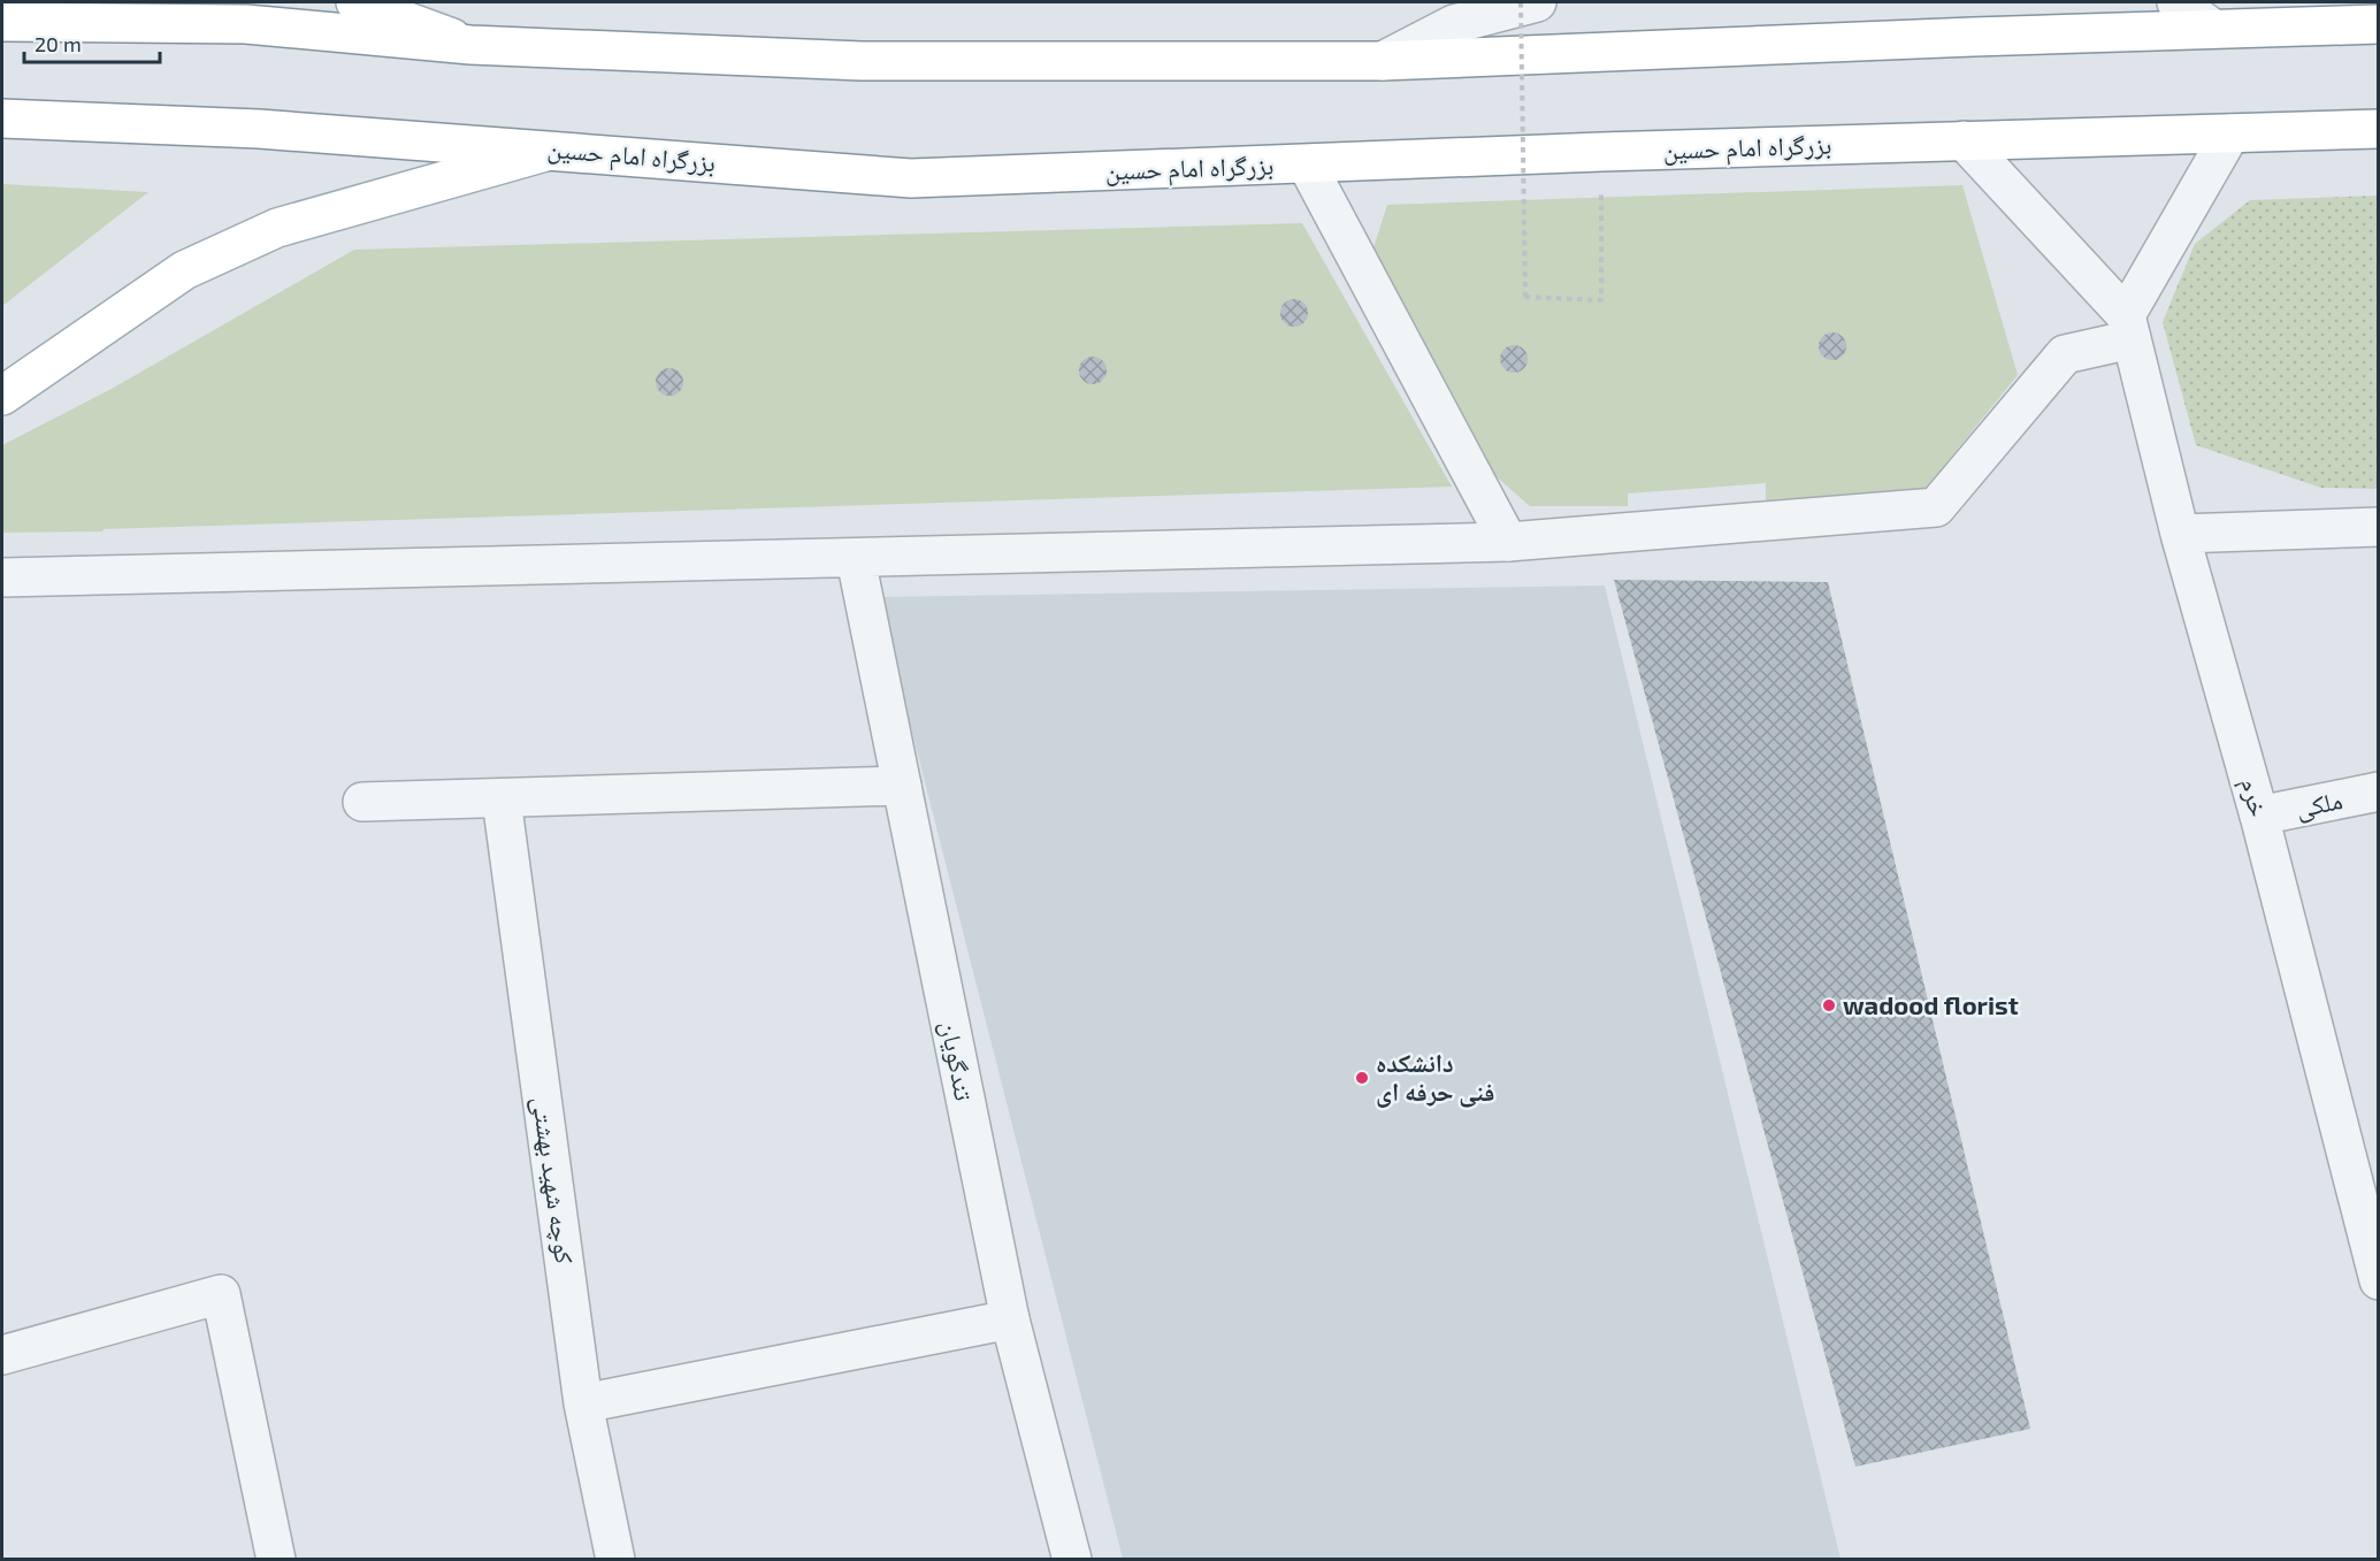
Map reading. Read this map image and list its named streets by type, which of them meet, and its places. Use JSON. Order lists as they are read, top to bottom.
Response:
{
  "streets": {
    "main road": ["بزرگراه امام حسین"],
    "street": [
      "خرم",
      "ملکی",
      "تندگویان",
      "کوچه شهید بهشتی"
    ]
  },
  "crossings": [
    ["خرم", "ملکی"]
  ],
  "places": ["wadood florist", "دانشکده فنی حرفه ای"],
  "scale_bar": "20 m"
}
